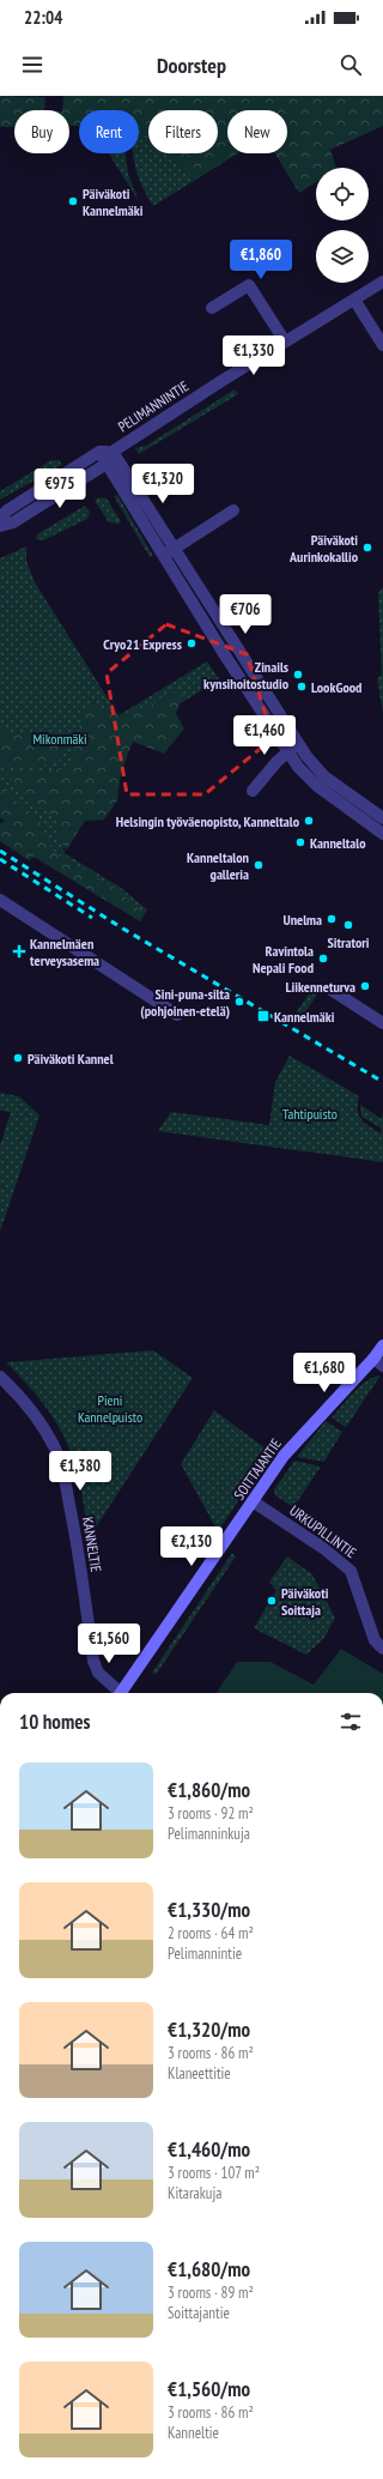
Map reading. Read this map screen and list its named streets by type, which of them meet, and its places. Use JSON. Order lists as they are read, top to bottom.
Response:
{
  "streets": {
    "main road": ["SOITTAJANTIE"],
    "street": ["PELIMANNINTIE", "URKUPILLINTIE", "KANNELTIE"]
  },
  "crossings": [
    ["SOITTAJANTIE", "URKUPILLINTIE"]
  ],
  "parks": ["Mikonmäki", "Tahtipuisto", "Pieni Kannelpuisto"],
  "places": {
    "other": [
      "Päiväkoti Kannelmäki",
      "Päiväkoti Aurinkokallio",
      "Cryo21 Express",
      "Zinails kynsihoitostudio",
      "LookGood",
      "Helsingin työväenopisto, Kanneltalo",
      "Kanneltalo",
      "Kanneltalon galleria",
      "Unelma",
      "Sitratori",
      "Ravintola Nepali Food",
      "Liikenneturva",
      "Sini-puna-silta (pohjoinen-etelä)",
      "Päiväkoti Kannel",
      "Päiväkoti Soittaja"
    ],
    "health": ["Kannelmäen terveysasema"],
    "transit": ["Kannelmäki"]
  },
  "page": {
    "status": "22:04",
    "header": "Doorstep",
    "chip": [
      "Buy",
      "Rent",
      "Filters",
      "New"
    ],
    "price": [
      "€1,860",
      "€1,330",
      "€1,320",
      "€975",
      "€706",
      "€1,460",
      "€1,680",
      "€1,380",
      "€2,130",
      "€1,560"
    ],
    "heading": "10 homes",
    "list": [
      {
        "name": "€1,860/mo",
        "note": "3 rooms · 92 m² · Pelimanninkuja"
      },
      {
        "name": "€1,330/mo",
        "note": "2 rooms · 64 m² · Pelimannintie"
      },
      {
        "name": "€1,320/mo",
        "note": "3 rooms · 86 m² · Klaneettitie"
      },
      {
        "name": "€1,460/mo",
        "note": "3 rooms · 107 m² · Kitarakuja"
      },
      {
        "name": "€1,680/mo",
        "note": "3 rooms · 89 m² · Soittajantie"
      },
      {
        "name": "€1,560/mo",
        "note": "3 rooms · 86 m² · Kanneltie"
      }
    ]
  }
}
